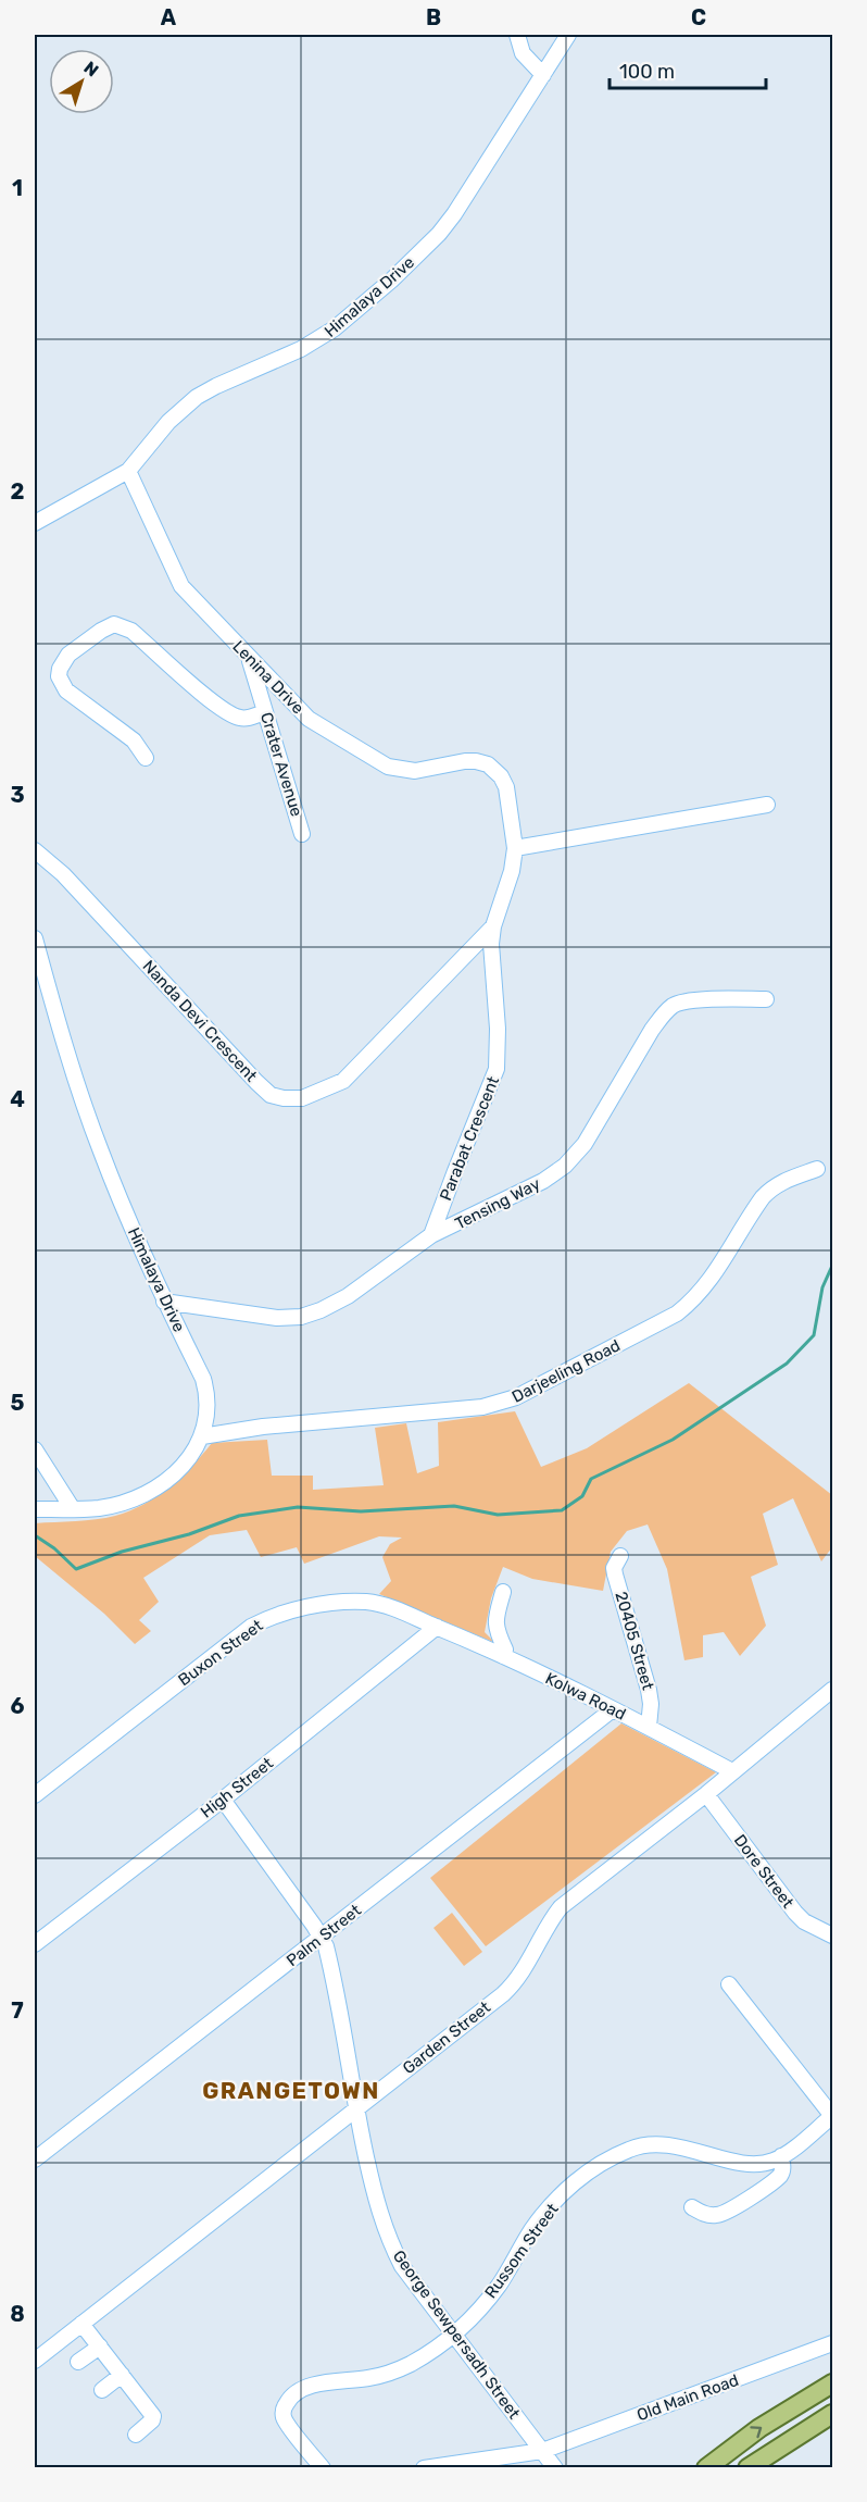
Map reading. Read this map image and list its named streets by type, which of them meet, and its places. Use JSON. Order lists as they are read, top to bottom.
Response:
{
  "streets": {
    "street": [
      "Himalaya Drive",
      "Lenina Drive",
      "Crater Avenue",
      "Nanda Devi Crescent",
      "Parabat Crescent",
      "Tensing Way",
      "Darjeeling Road",
      "20405 Street",
      "Buxon Street",
      "Kolwa Road",
      "High Street",
      "Dore Street",
      "Palm Street",
      "Garden Street",
      "Russom Street",
      "George Sewpersadh Street",
      "Old Main Road"
    ]
  },
  "crossings": [
    ["Himalaya Drive", "Lenina Drive"],
    ["Himalaya Drive", "Tensing Way"],
    ["Himalaya Drive", "Darjeeling Road"],
    ["Lenina Drive", "Crater Avenue"],
    ["Lenina Drive", "Parabat Crescent"],
    ["Nanda Devi Crescent", "Parabat Crescent"],
    ["Parabat Crescent", "Tensing Way"],
    ["20405 Street", "Kolwa Road"],
    ["Buxon Street", "Kolwa Road"],
    ["Buxon Street", "High Street"],
    ["Kolwa Road", "High Street"],
    ["Kolwa Road", "Palm Street"],
    ["Kolwa Road", "Garden Street"],
    ["High Street", "George Sewpersadh Street"],
    ["Dore Street", "Garden Street"],
    ["Palm Street", "George Sewpersadh Street"],
    ["Garden Street", "George Sewpersadh Street"],
    ["Russom Street", "George Sewpersadh Street"],
    ["George Sewpersadh Street", "Old Main Road"]
  ],
  "districts": ["GRANGETOWN"],
  "scale_bar": "100 m",
  "north": "top right",
  "grid": {
    "columns": ["A", "B", "C"],
    "rows": [
      "1",
      "2",
      "3",
      "4",
      "5",
      "6",
      "7",
      "8"
    ]
  }
}
